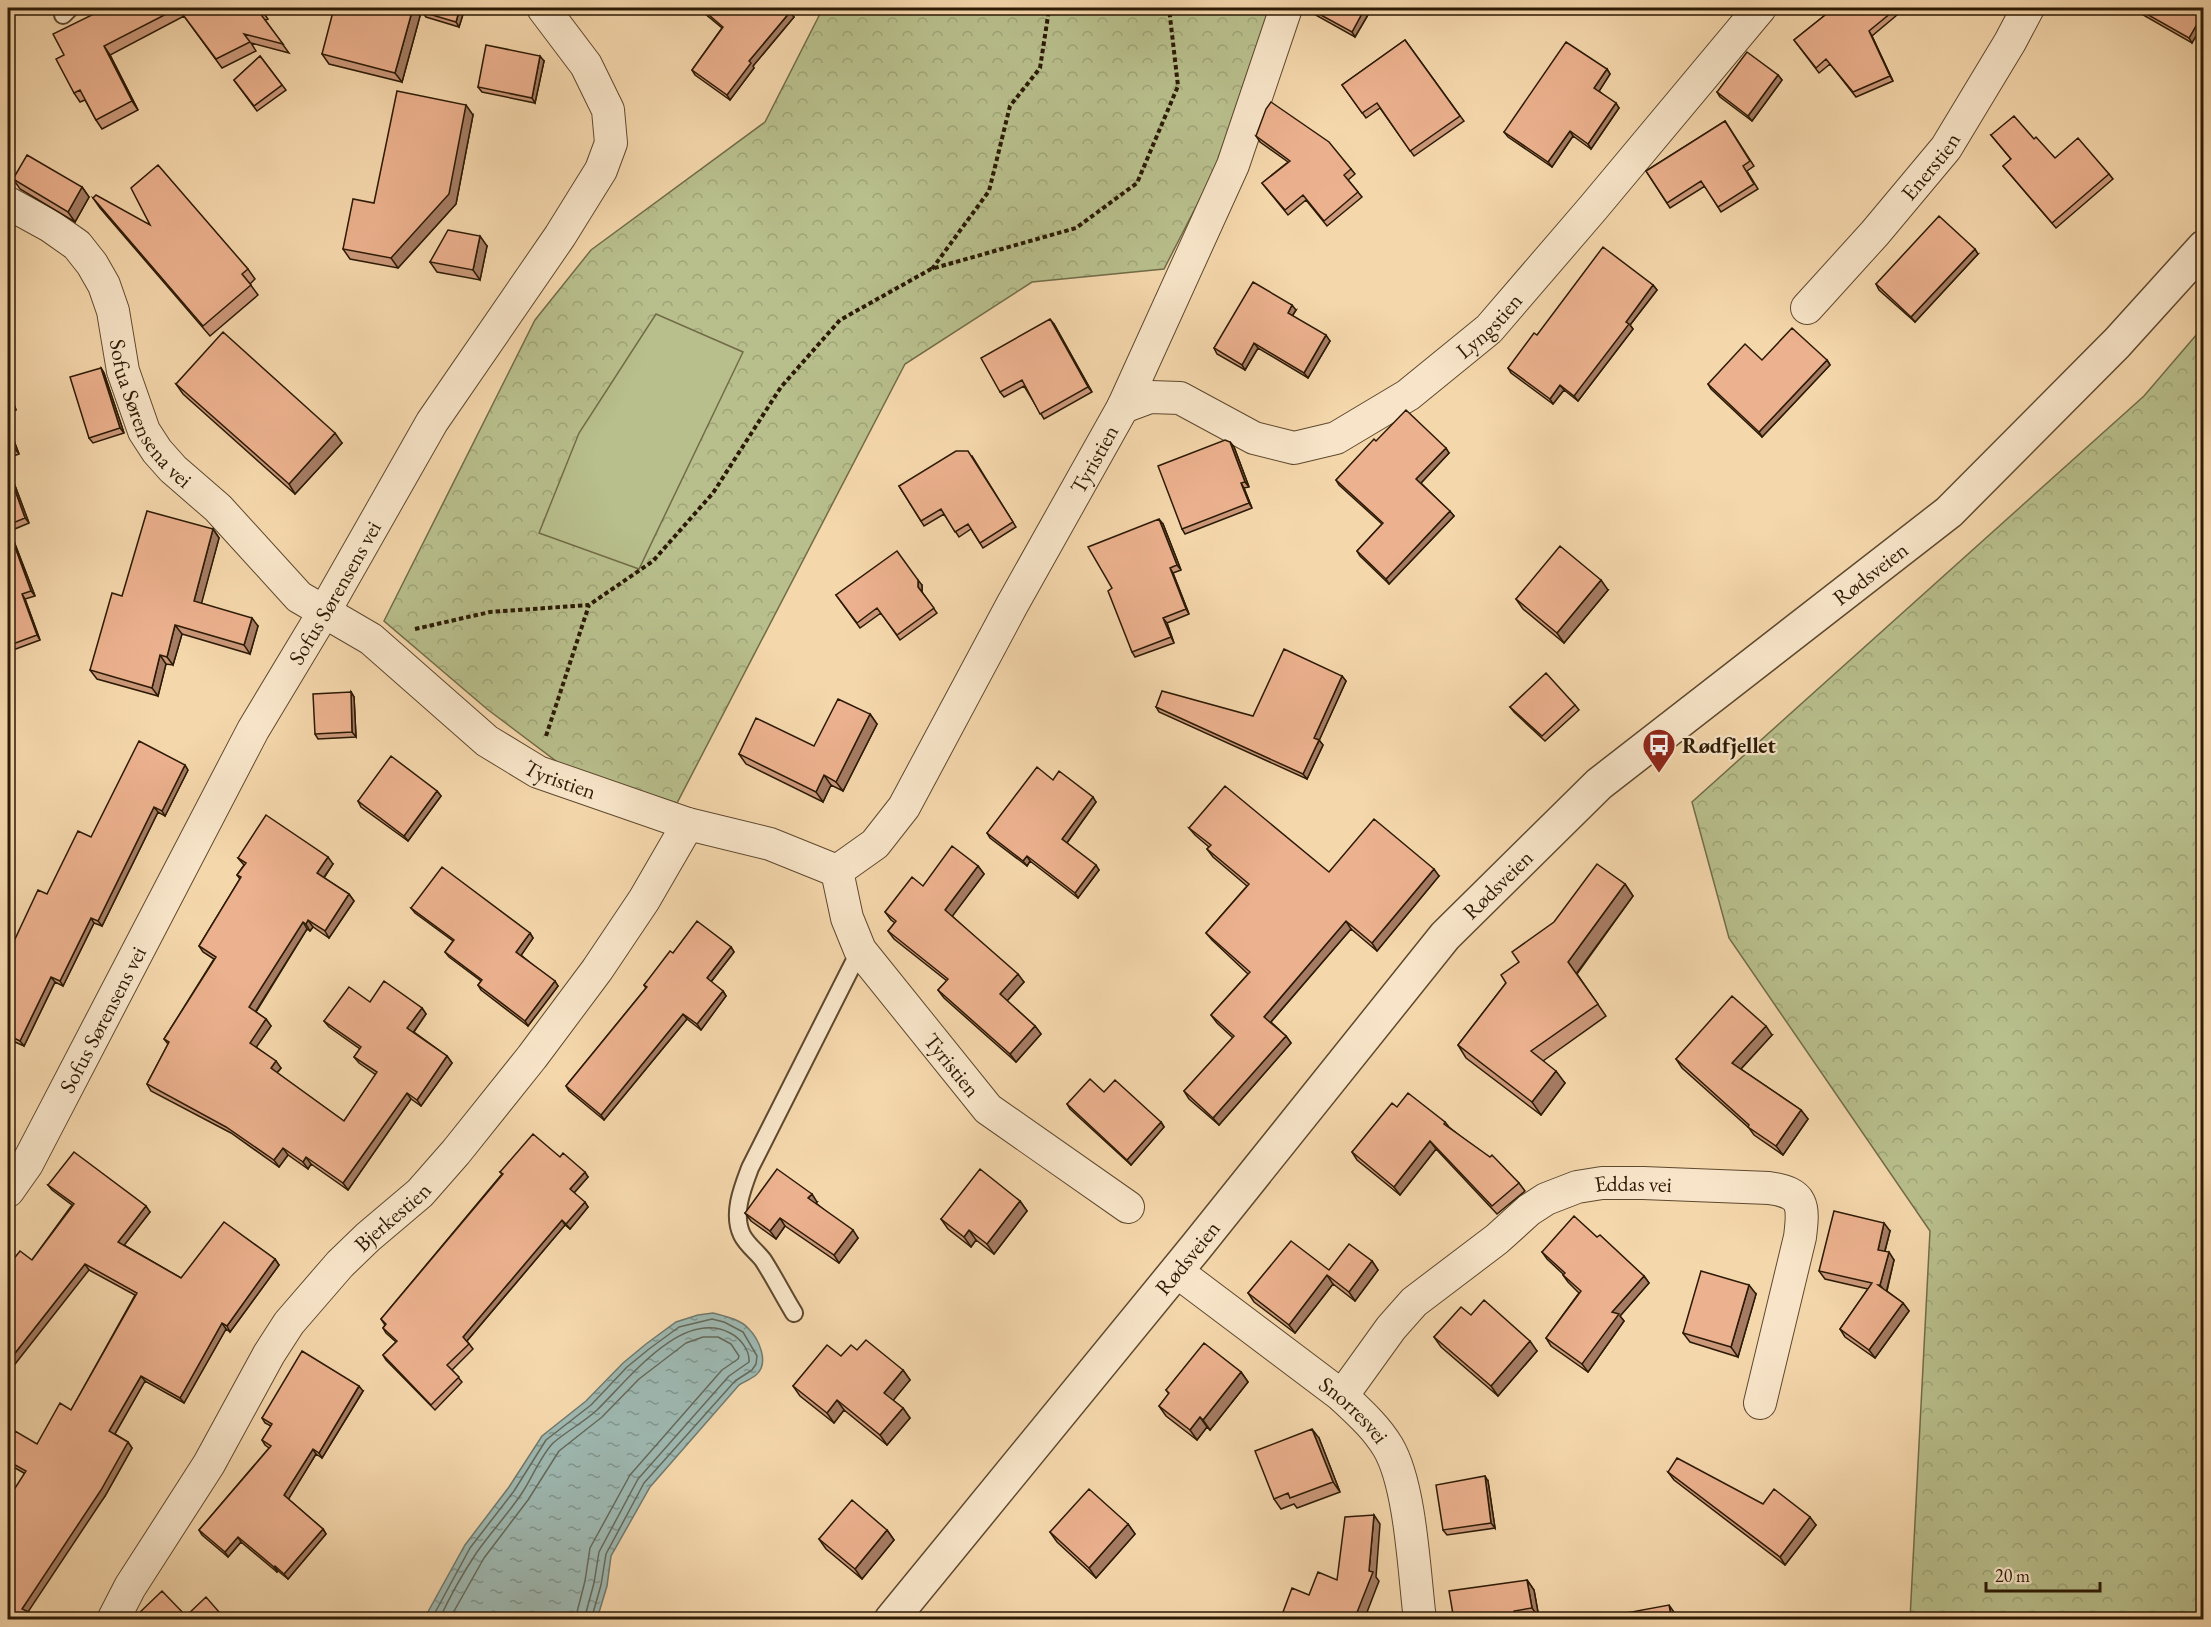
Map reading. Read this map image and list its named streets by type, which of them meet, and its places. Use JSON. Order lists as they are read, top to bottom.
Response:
{
  "streets": {
    "street": [
      "Enerstien",
      "Lyngstien",
      "Sofua Sørensena vei",
      "Tyristien",
      "Rødsveien",
      "Sofus Sørensens vei",
      "Eddas vei",
      "Bjerkestien",
      "Snorresvei"
    ]
  },
  "crossings": [
    ["Lyngstien", "Tyristien"],
    ["Sofua Sørensena vei", "Tyristien"],
    ["Sofua Sørensena vei", "Sofus Sørensens vei"],
    ["Tyristien", "Sofus Sørensens vei"],
    ["Tyristien", "Bjerkestien"],
    ["Rødsveien", "Snorresvei"],
    ["Eddas vei", "Snorresvei"]
  ],
  "places": {
    "bus stop": ["Rødfjellet"]
  },
  "scale_bar": "20 m"
}
